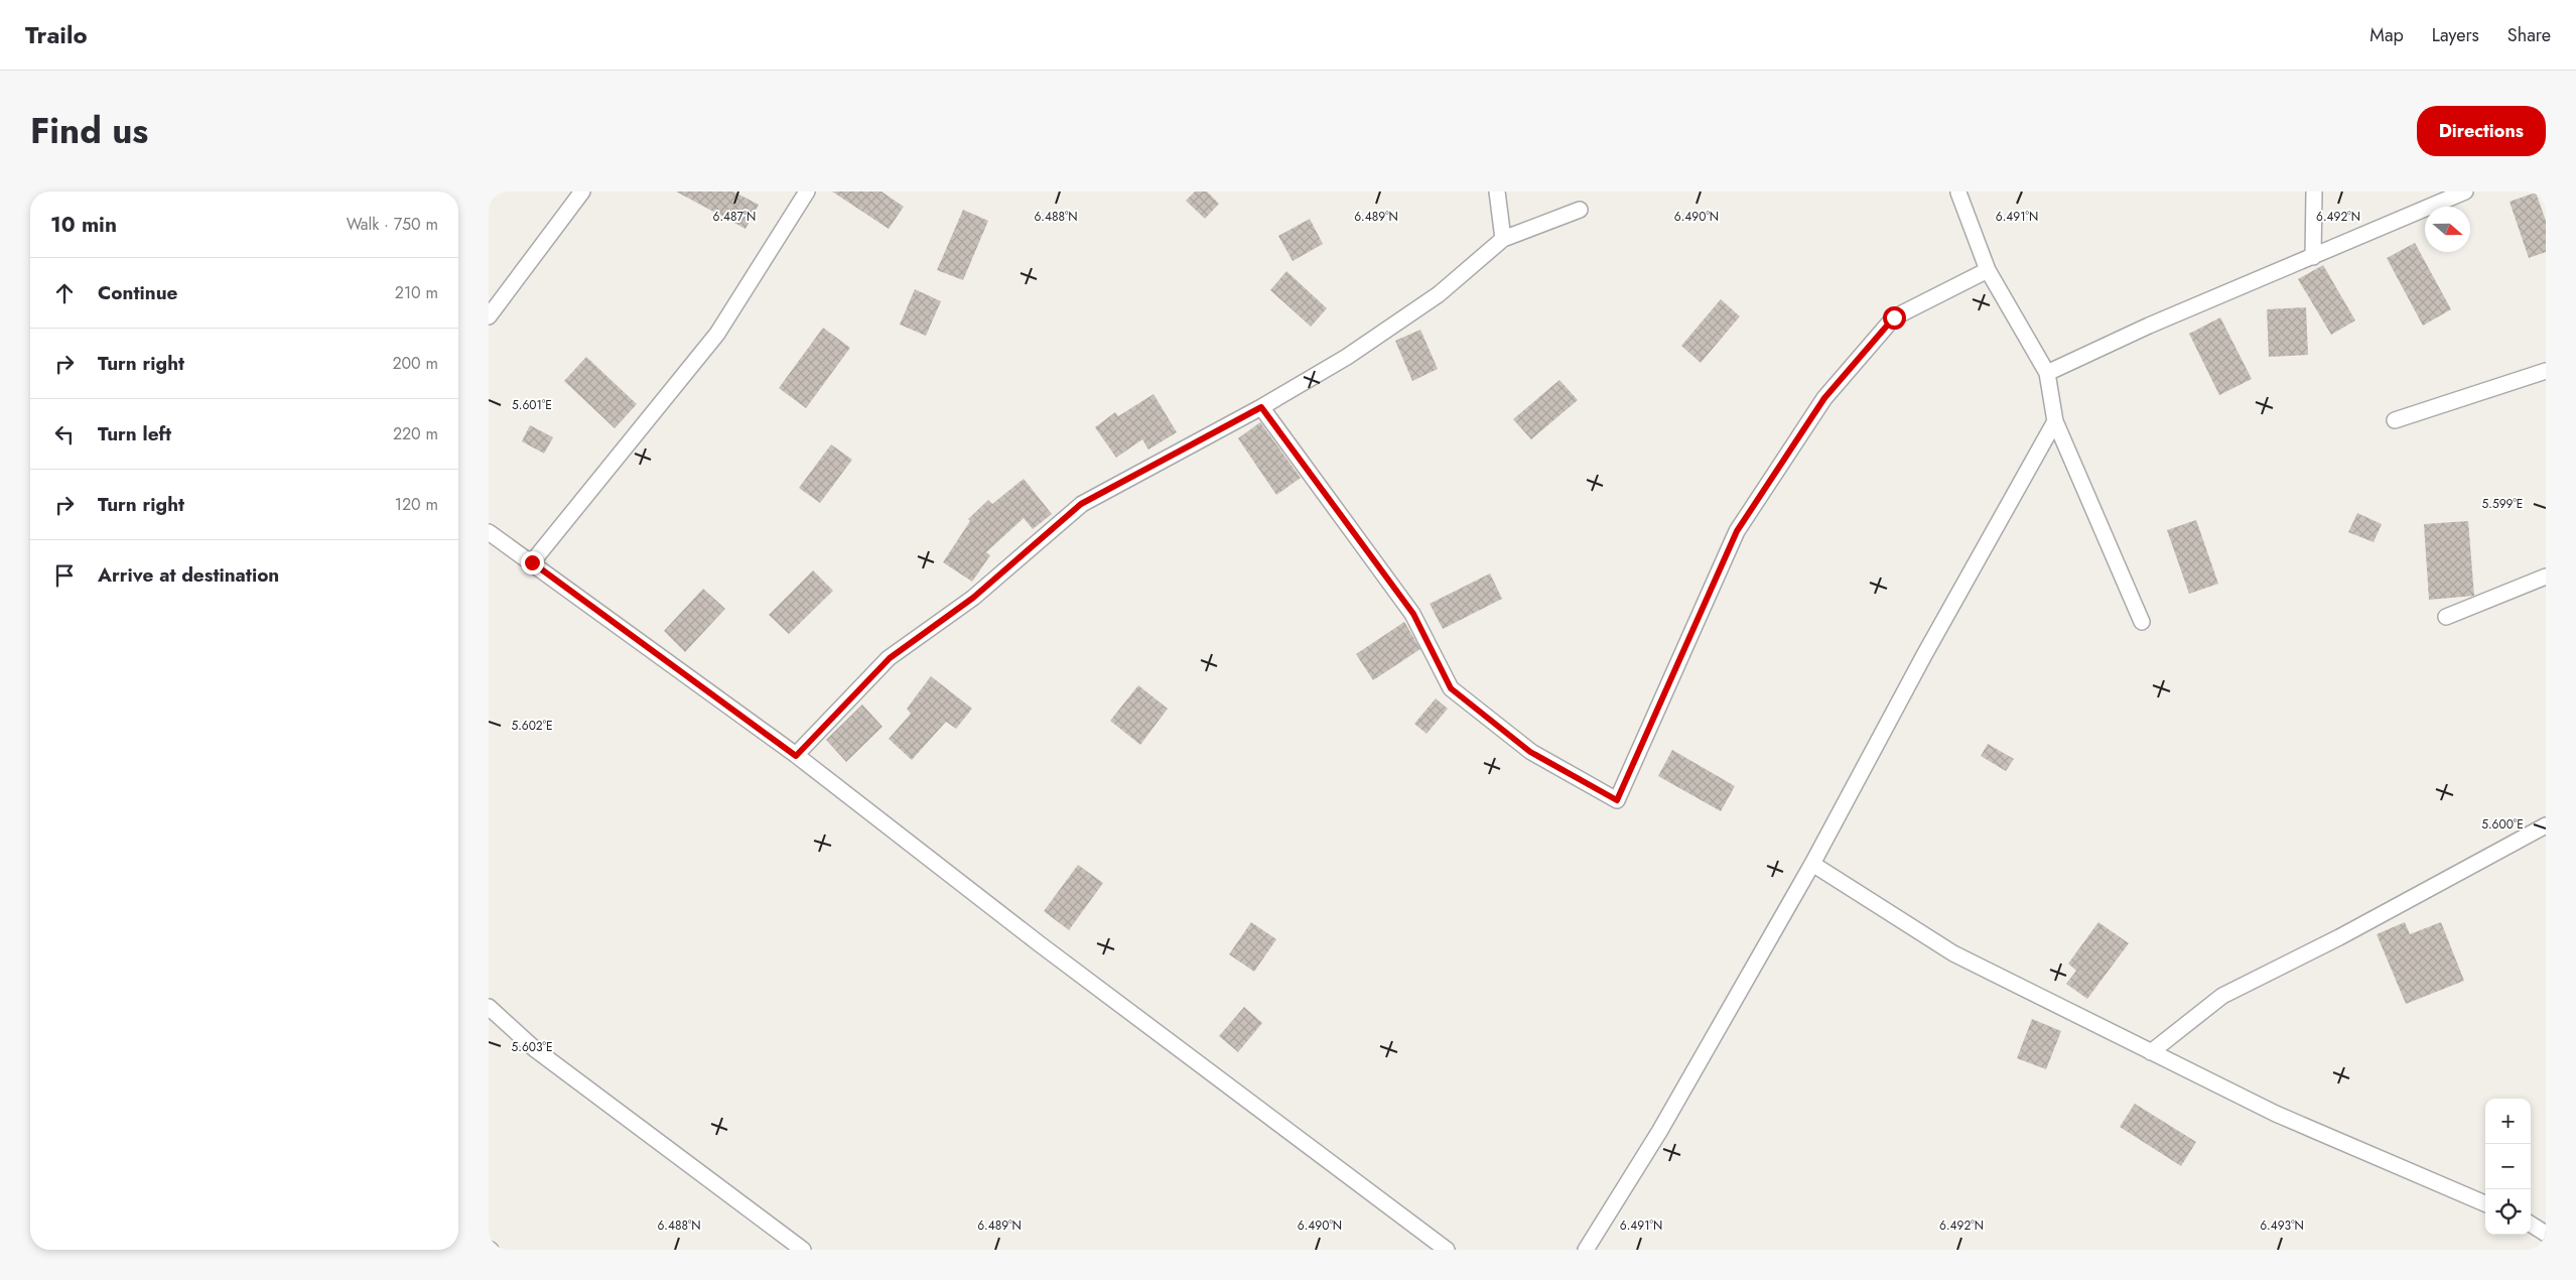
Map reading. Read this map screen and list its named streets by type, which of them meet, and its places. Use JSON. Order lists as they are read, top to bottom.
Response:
{
  "north": "right",
  "page": {
    "header": "Trailo",
    "nav": ["Map", "Layers", "Share"],
    "title": "Find us",
    "buttons": "Directions",
    "heading": ["10 min", "Walk · 750 m"],
    "list": [
      ["Continue", "210 m"],
      ["Turn right", "200 m"],
      ["Turn left", "220 m"],
      ["Turn right", "120 m"],
      "Arrive at destination"
    ],
    "map_buttons": ["+", "−"]
  },
  "coordinates": [
    "6.487°N",
    "6.488°N",
    "6.489°N",
    "6.490°N",
    "6.491°N",
    "6.492°N",
    "5.601°E",
    "5.599°E",
    "5.602°E",
    "5.600°E",
    "5.603°E",
    "6.493°N"
  ]
}
